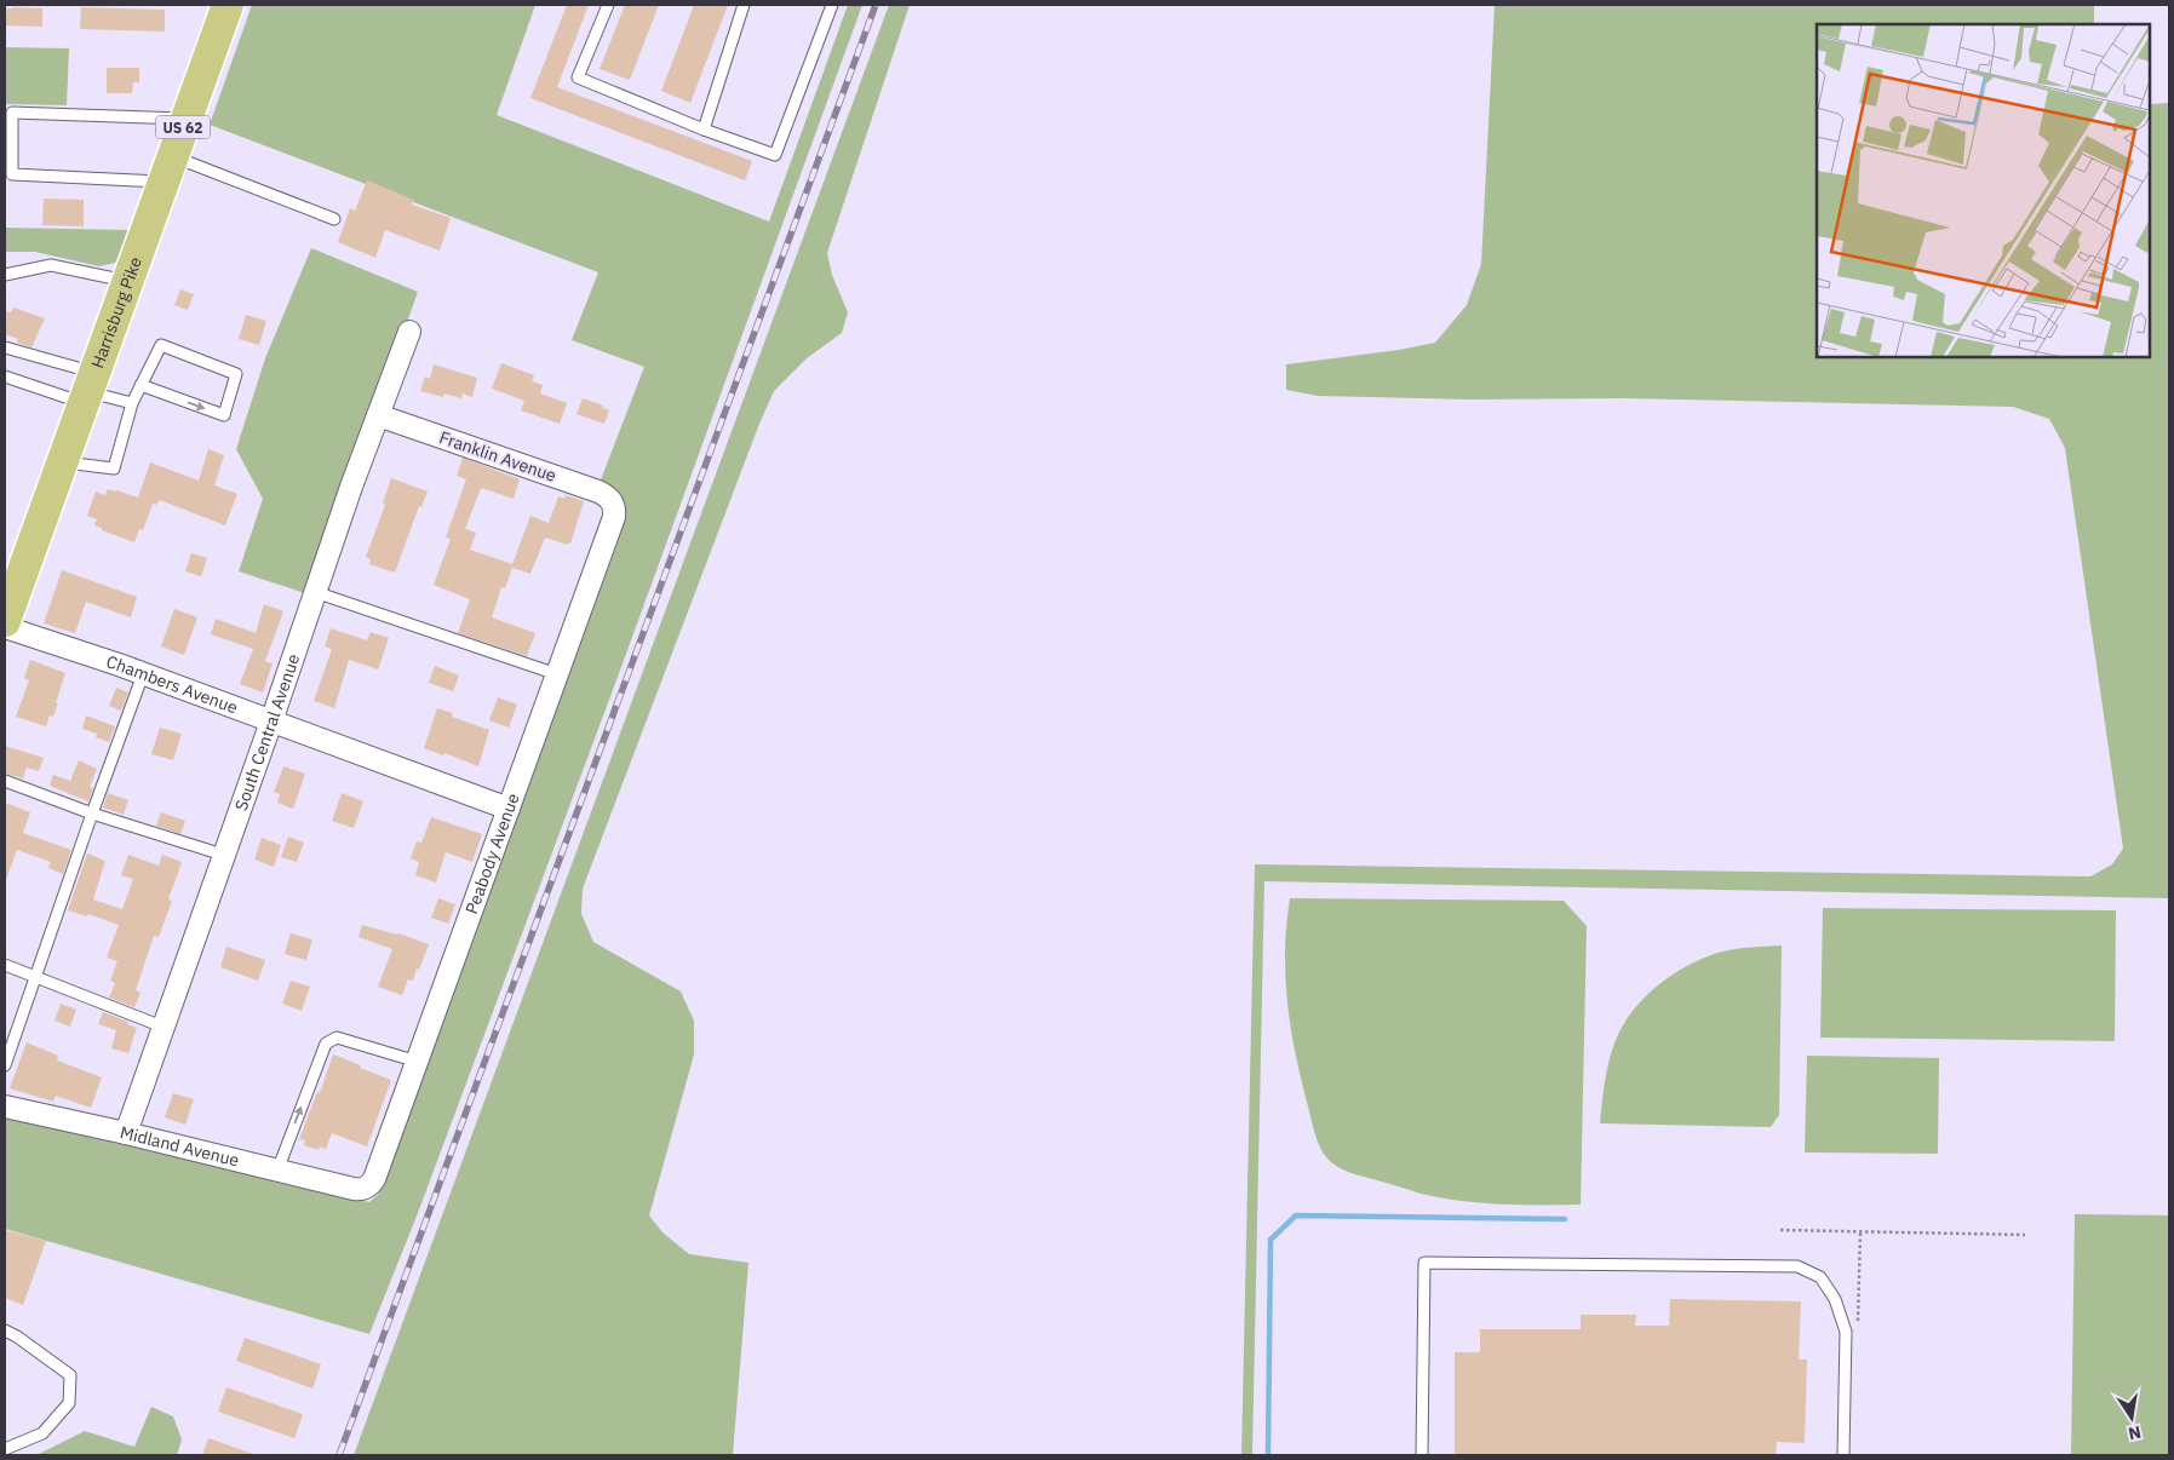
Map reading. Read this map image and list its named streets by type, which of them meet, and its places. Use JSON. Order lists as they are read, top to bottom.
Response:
{
  "streets": {
    "main road": ["US 62", "Harrisburg Pike"],
    "street": [
      "Franklin Avenue",
      "Chambers Avenue",
      "South Central Avenue",
      "Peabody Avenue",
      "Midland Avenue"
    ]
  },
  "crossings": [
    ["Franklin Avenue", "South Central Avenue"],
    ["Franklin Avenue", "Peabody Avenue"],
    ["Chambers Avenue", "South Central Avenue"],
    ["Chambers Avenue", "Peabody Avenue"],
    ["South Central Avenue", "Midland Avenue"],
    ["Peabody Avenue", "Midland Avenue"]
  ],
  "north": "bottom"
}
